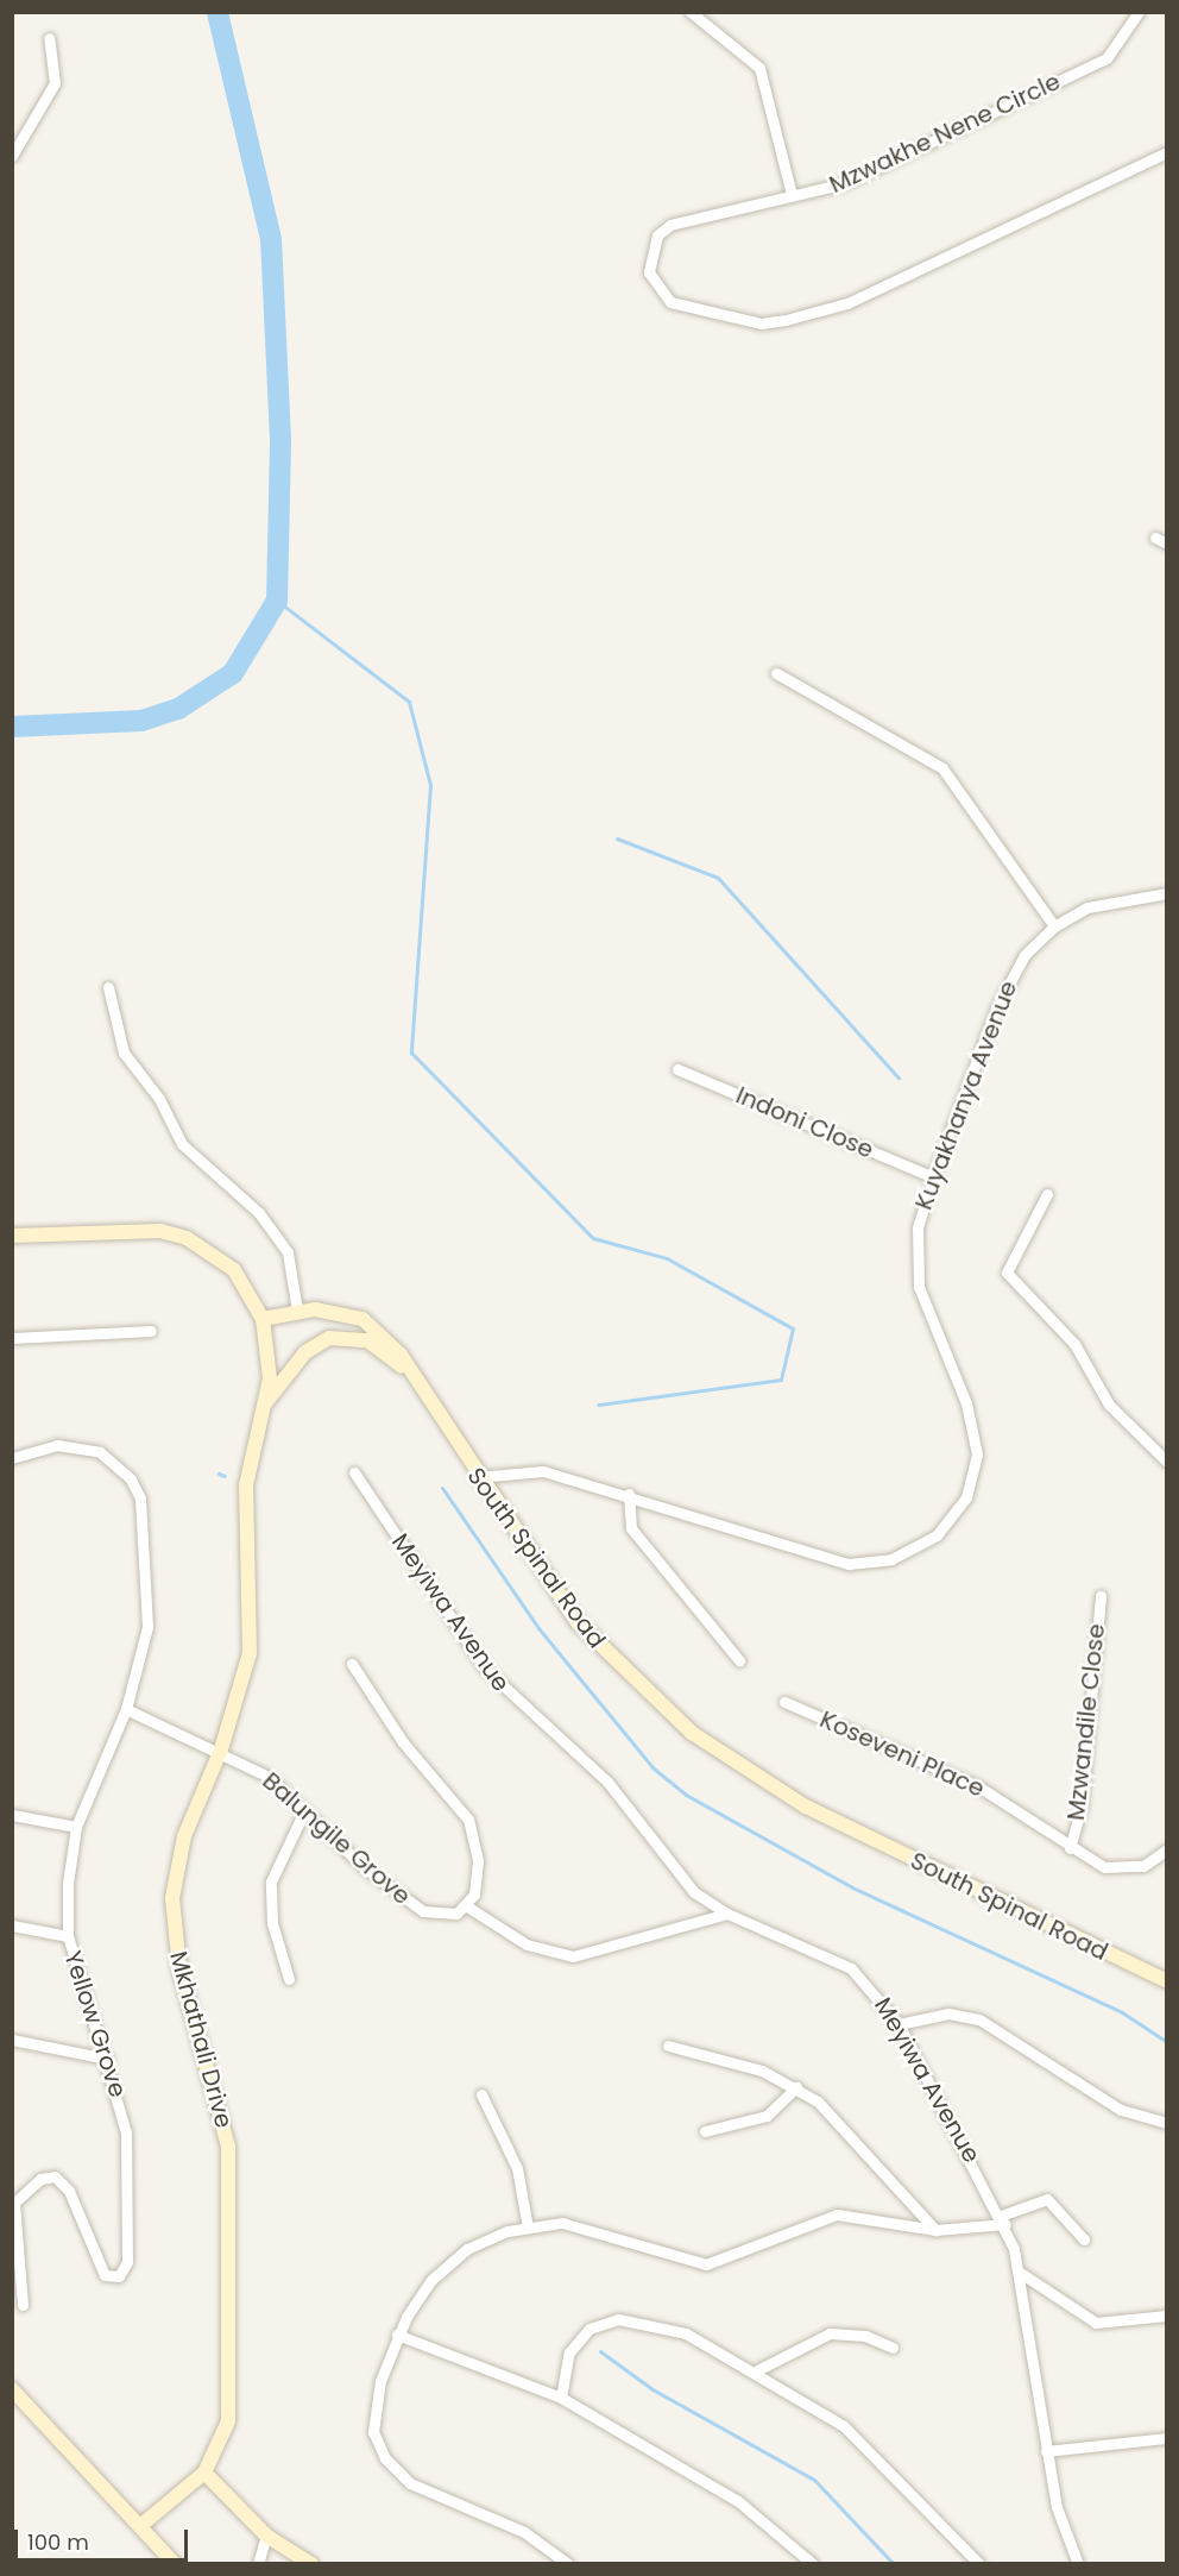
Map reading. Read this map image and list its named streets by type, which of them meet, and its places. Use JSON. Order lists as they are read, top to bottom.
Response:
{
  "streets": {
    "street": [
      "Mzwakhe Nene Circle",
      "Kuyakhanya Avenue",
      "Indoni Close",
      "South Spinal Road",
      "Meyiwa Avenue",
      "Mzwandile Close",
      "Koseveni Place",
      "Balungile Grove",
      "Yellow Grove",
      "Mkhathali Drive"
    ]
  },
  "crossings": [
    ["Kuyakhanya Avenue", "Indoni Close"],
    ["Kuyakhanya Avenue", "South Spinal Road"],
    ["South Spinal Road", "Mkhathali Drive"],
    ["Mzwandile Close", "Koseveni Place"],
    ["Balungile Grove", "Mkhathali Drive"]
  ],
  "scale_bar": "100 m"
}
